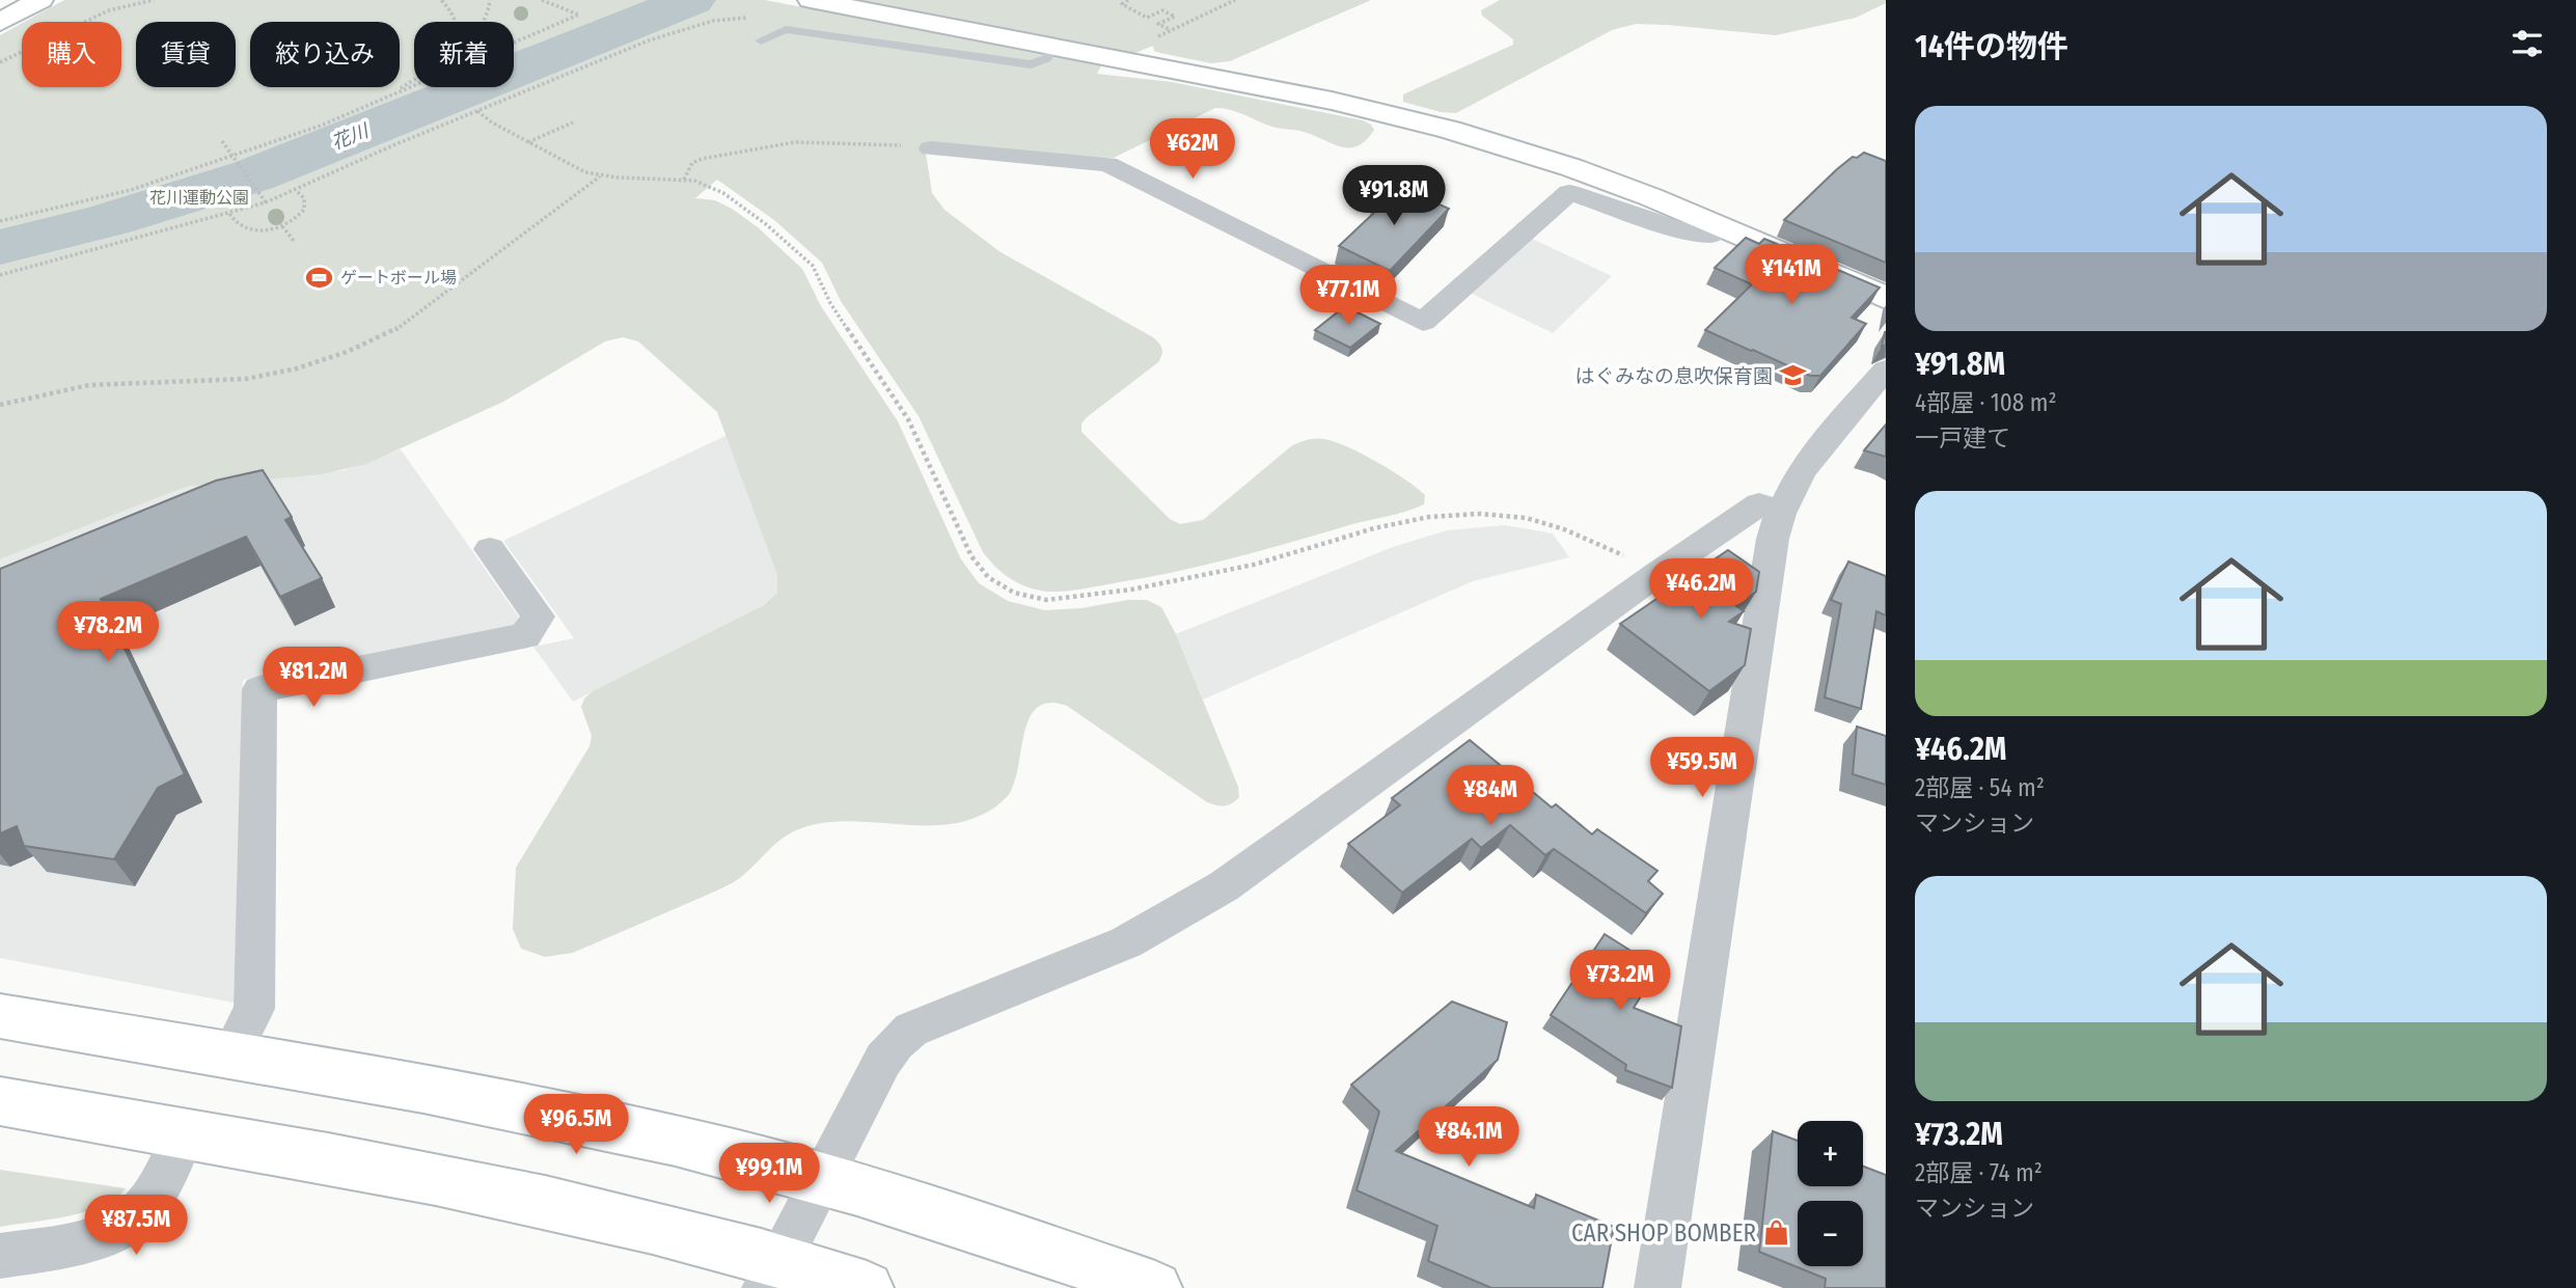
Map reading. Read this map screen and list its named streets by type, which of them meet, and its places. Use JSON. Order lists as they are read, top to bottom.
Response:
{
  "water": ["花川"],
  "parks": ["花川運動公園"],
  "places": {
    "sports": ["ゲートボール場"],
    "school or university": ["はぐみなの息吹保育園"],
    "shop": ["CAR SHOP BOMBER"]
  },
  "page": {
    "heading": "14件の物件",
    "chip": [
      "購入",
      "賃貸",
      "絞り込み",
      "新着"
    ],
    "list": [
      {
        "name": "¥91.8M",
        "note": "4部屋 · 108 m² · 一戸建て"
      },
      {
        "name": "¥46.2M",
        "note": "2部屋 · 54 m² · マンション"
      },
      {
        "name": "¥73.2M",
        "note": "2部屋 · 74 m² · マンション"
      }
    ],
    "price": [
      "¥62M",
      "¥91.8M",
      "¥141M",
      "¥77.1M",
      "¥46.2M",
      "¥78.2M",
      "¥81.2M",
      "¥59.5M",
      "¥84M",
      "¥73.2M",
      "¥96.5M",
      "¥84.1M",
      "¥99.1M",
      "¥87.5M"
    ],
    "map_buttons": ["+", "−"]
  }
}
